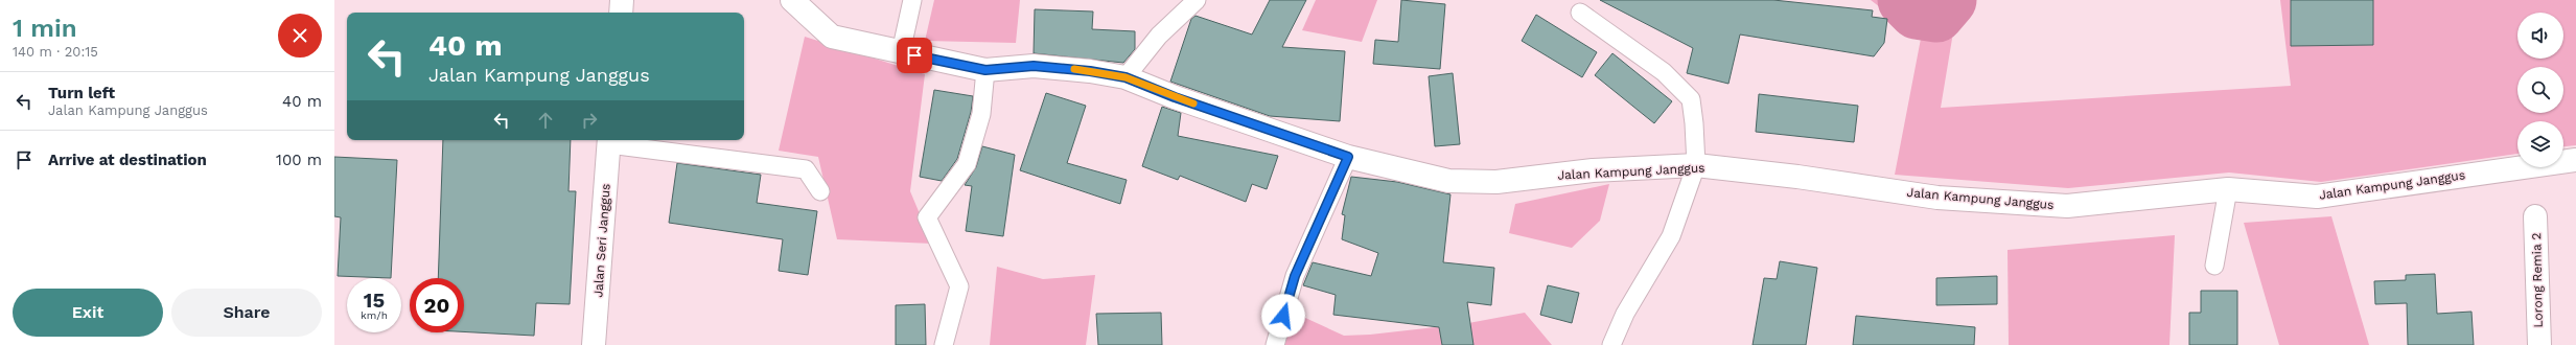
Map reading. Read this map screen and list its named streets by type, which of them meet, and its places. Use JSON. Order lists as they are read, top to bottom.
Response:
{
  "streets": {
    "street": ["Jalan Kampung Janggus", "Jalan Seri Janggus", "Lorong Remia 2"]
  },
  "page": {
    "heading": ["1 min", "140 m · 20:15"],
    "turn": ["40 m", "Jalan Kampung Janggus"],
    "list": [
      {
        "name": "Turn left",
        "note": "Jalan Kampung Janggus",
        "value": "40 m"
      },
      {
        "name": "Arrive at destination",
        "value": "100 m"
      }
    ],
    "speed": "15 km/h",
    "limit": "20",
    "buttons": ["Exit", "Share"]
  }
}
